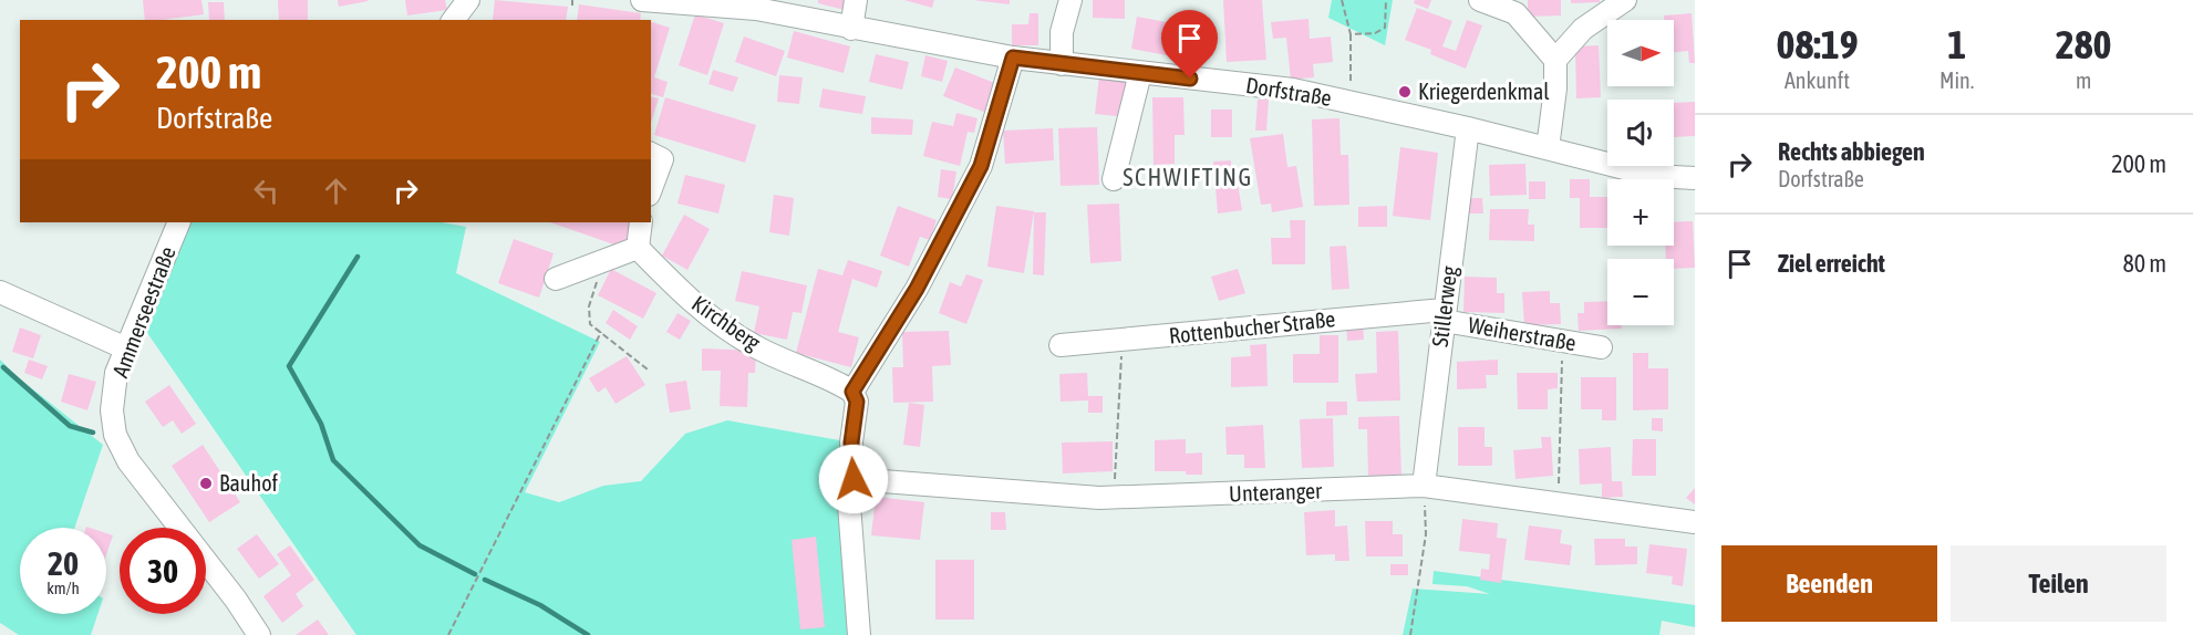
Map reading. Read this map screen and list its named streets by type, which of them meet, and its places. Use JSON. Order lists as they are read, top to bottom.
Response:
{
  "streets": {
    "street": [
      "Dorfstraße",
      "Stillerweg",
      "Ammerseestraße",
      "Kirchberg",
      "Rottenbucher Straße",
      "Weiherstraße",
      "Unteranger"
    ]
  },
  "crossings": [
    ["Dorfstraße", "Stillerweg"],
    ["Stillerweg", "Rottenbucher Straße"],
    ["Stillerweg", "Weiherstraße"],
    ["Stillerweg", "Unteranger"],
    ["Rottenbucher Straße", "Weiherstraße"]
  ],
  "districts": ["SCHWIFTING"],
  "places": ["Kriegerdenkmal", "Bauhof"],
  "north": "right",
  "page": {
    "eta": [
      "08:19",
      "Ankunft",
      "1",
      "Min.",
      "280",
      "m"
    ],
    "map_buttons": ["+", "−"],
    "turn": ["200 m", "Dorfstraße"],
    "list": [
      {
        "name": "Rechts abbiegen",
        "note": "Dorfstraße",
        "value": "200 m"
      },
      {
        "name": "Ziel erreicht",
        "value": "80 m"
      }
    ],
    "speed": "20 km/h",
    "limit": "30",
    "buttons": ["Beenden", "Teilen"]
  }
}
